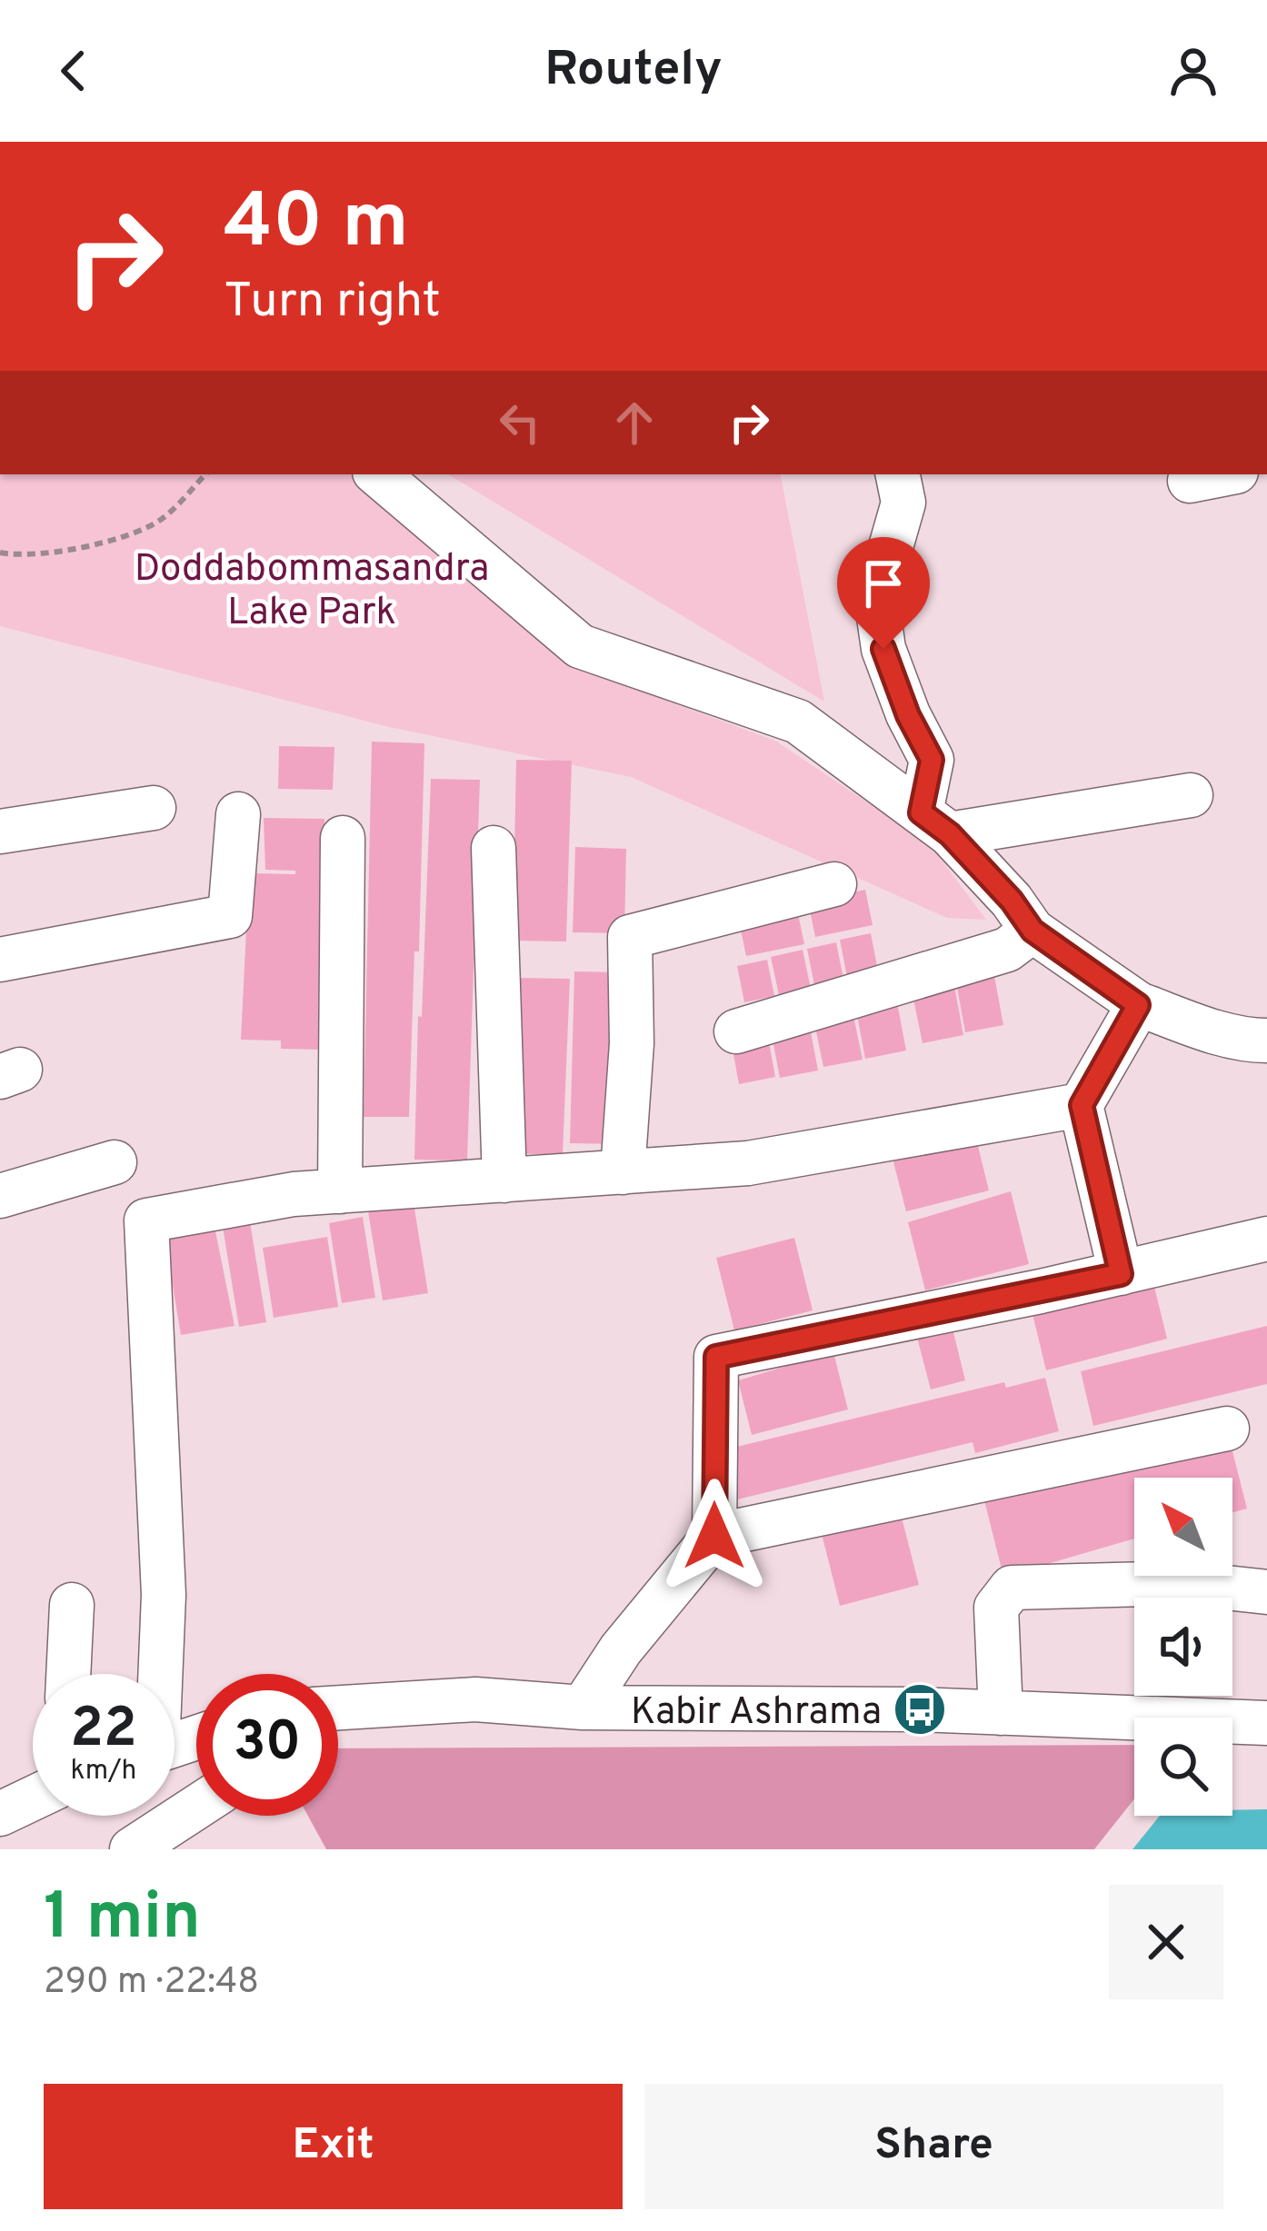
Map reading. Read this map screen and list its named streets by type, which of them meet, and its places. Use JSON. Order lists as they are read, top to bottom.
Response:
{
  "parks": ["Doddabommasandra Lake Park"],
  "places": {
    "bus stop": ["Kabir Ashrama"]
  },
  "north": "top left",
  "page": {
    "header": "Routely",
    "turn": ["40 m", "Turn right"],
    "speed": "22 km/h",
    "limit": "30",
    "heading": ["1 min", "290 m · 22:48"],
    "buttons": ["Exit", "Share"]
  }
}
